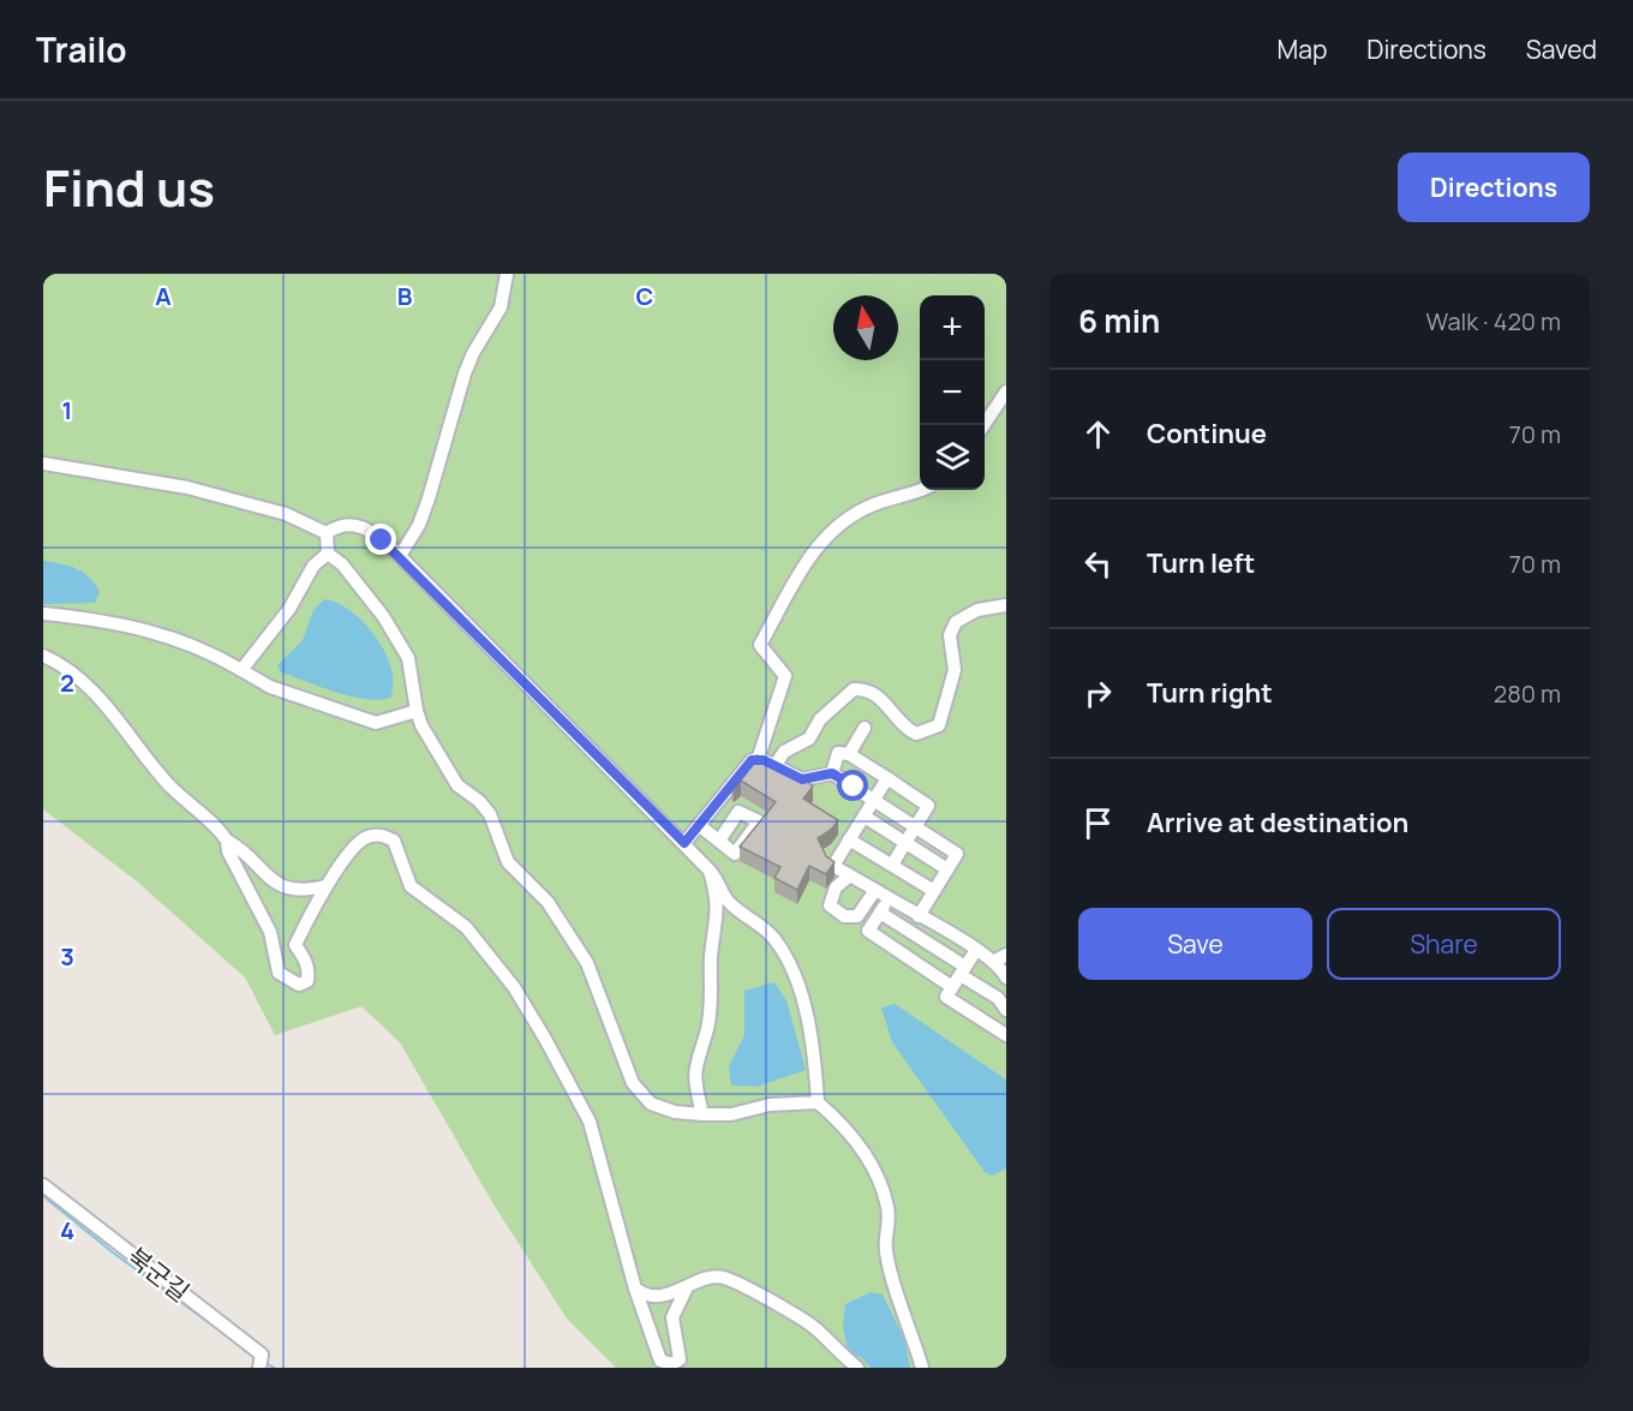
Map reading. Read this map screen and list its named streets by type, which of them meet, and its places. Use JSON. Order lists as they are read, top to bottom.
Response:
{
  "streets": {
    "street": ["북군길"]
  },
  "north": "top",
  "page": {
    "header": "Trailo",
    "nav": ["Map", "Directions", "Saved"],
    "title": "Find us",
    "buttons": [
      "Directions",
      ["Save", "Share"]
    ],
    "heading": ["6 min", "Walk · 420 m"],
    "map_buttons": ["+", "−"],
    "list": [
      ["Continue", "70 m"],
      ["Turn left", "70 m"],
      ["Turn right", "280 m"],
      "Arrive at destination"
    ]
  },
  "grid": {
    "columns": ["A", "B", "C"],
    "rows": [
      "1",
      "2",
      "3",
      "4"
    ]
  }
}
